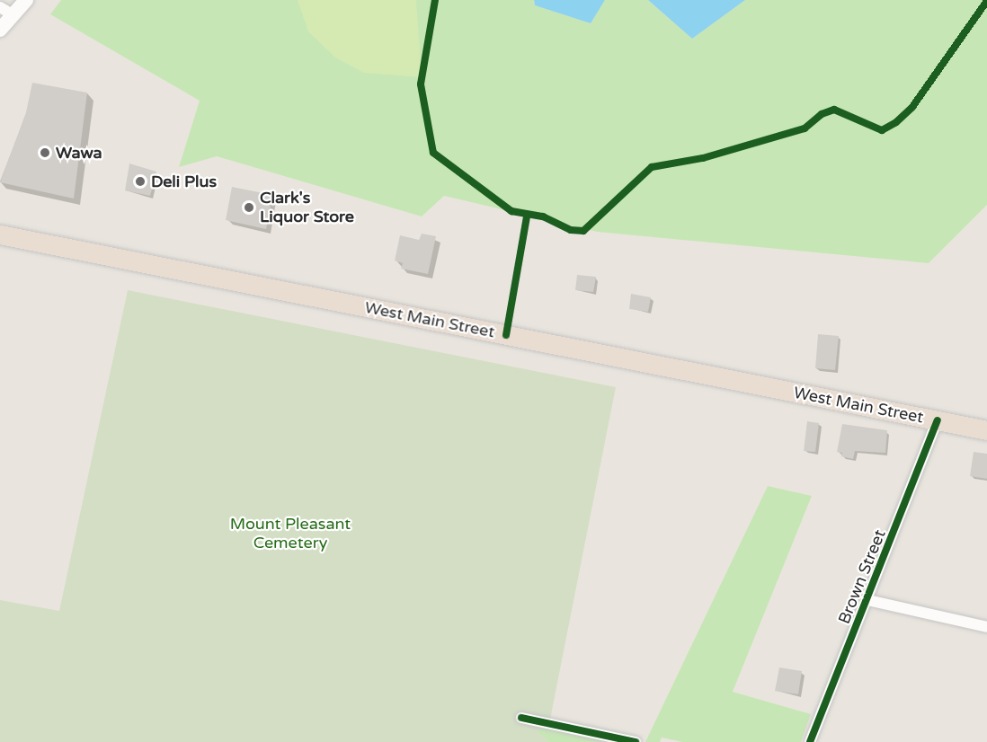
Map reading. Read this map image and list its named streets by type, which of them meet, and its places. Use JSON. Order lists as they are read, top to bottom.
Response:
{
  "streets": {
    "highway": ["West Main Street"],
    "street": ["Brown Street"]
  },
  "crossings": [
    ["West Main Street", "Brown Street"]
  ],
  "parks": ["Mount Pleasant Cemetery"],
  "places": ["Wawa", "Deli Plus", "Clark's Liquor Store"]
}
